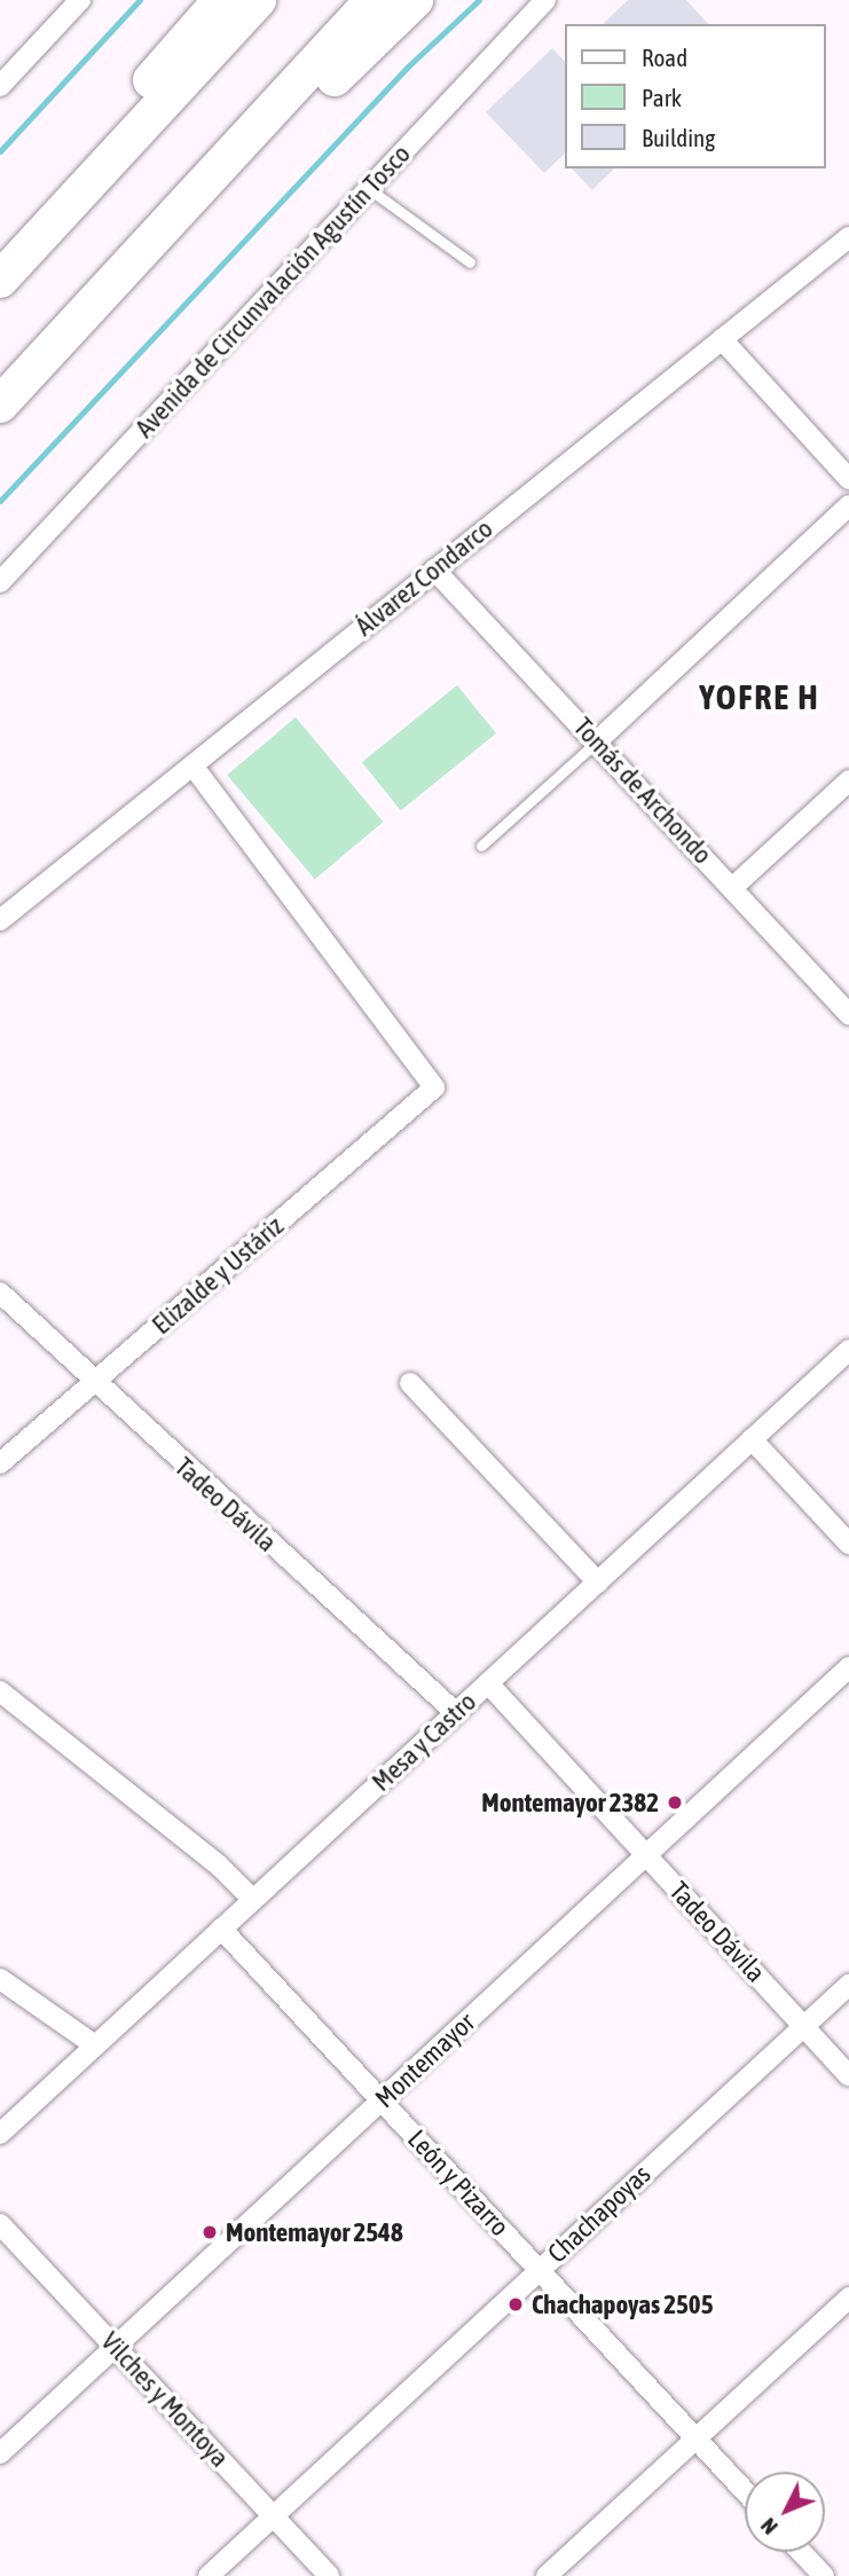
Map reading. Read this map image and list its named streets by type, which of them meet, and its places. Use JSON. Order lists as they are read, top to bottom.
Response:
{
  "streets": {
    "street": [
      "Avenida de Circunvalación Agustín Tosco",
      "Álvarez Condarco",
      "Tomás de Archondo",
      "Elizalde y Ustáriz",
      "Tadeo Dávila",
      "Mesa y Castro",
      "Montemayor",
      "León y Pizarro",
      "Chachapoyas",
      "Vilches y Montoya"
    ]
  },
  "crossings": [
    ["Álvarez Condarco", "Tomás de Archondo"],
    ["Álvarez Condarco", "Elizalde y Ustáriz"],
    ["Elizalde y Ustáriz", "Tadeo Dávila"],
    ["Tadeo Dávila", "Mesa y Castro"],
    ["Tadeo Dávila", "Montemayor"],
    ["Tadeo Dávila", "Chachapoyas"],
    ["Mesa y Castro", "León y Pizarro"],
    ["Montemayor", "León y Pizarro"],
    ["Montemayor", "Vilches y Montoya"],
    ["León y Pizarro", "Chachapoyas"],
    ["Chachapoyas", "Vilches y Montoya"]
  ],
  "districts": ["YOFRE H"],
  "places": ["Montemayor 2382", "Montemayor 2548", "Chachapoyas 2505"],
  "legend": ["Road", "Park", "Building"],
  "north": "bottom left"
}
